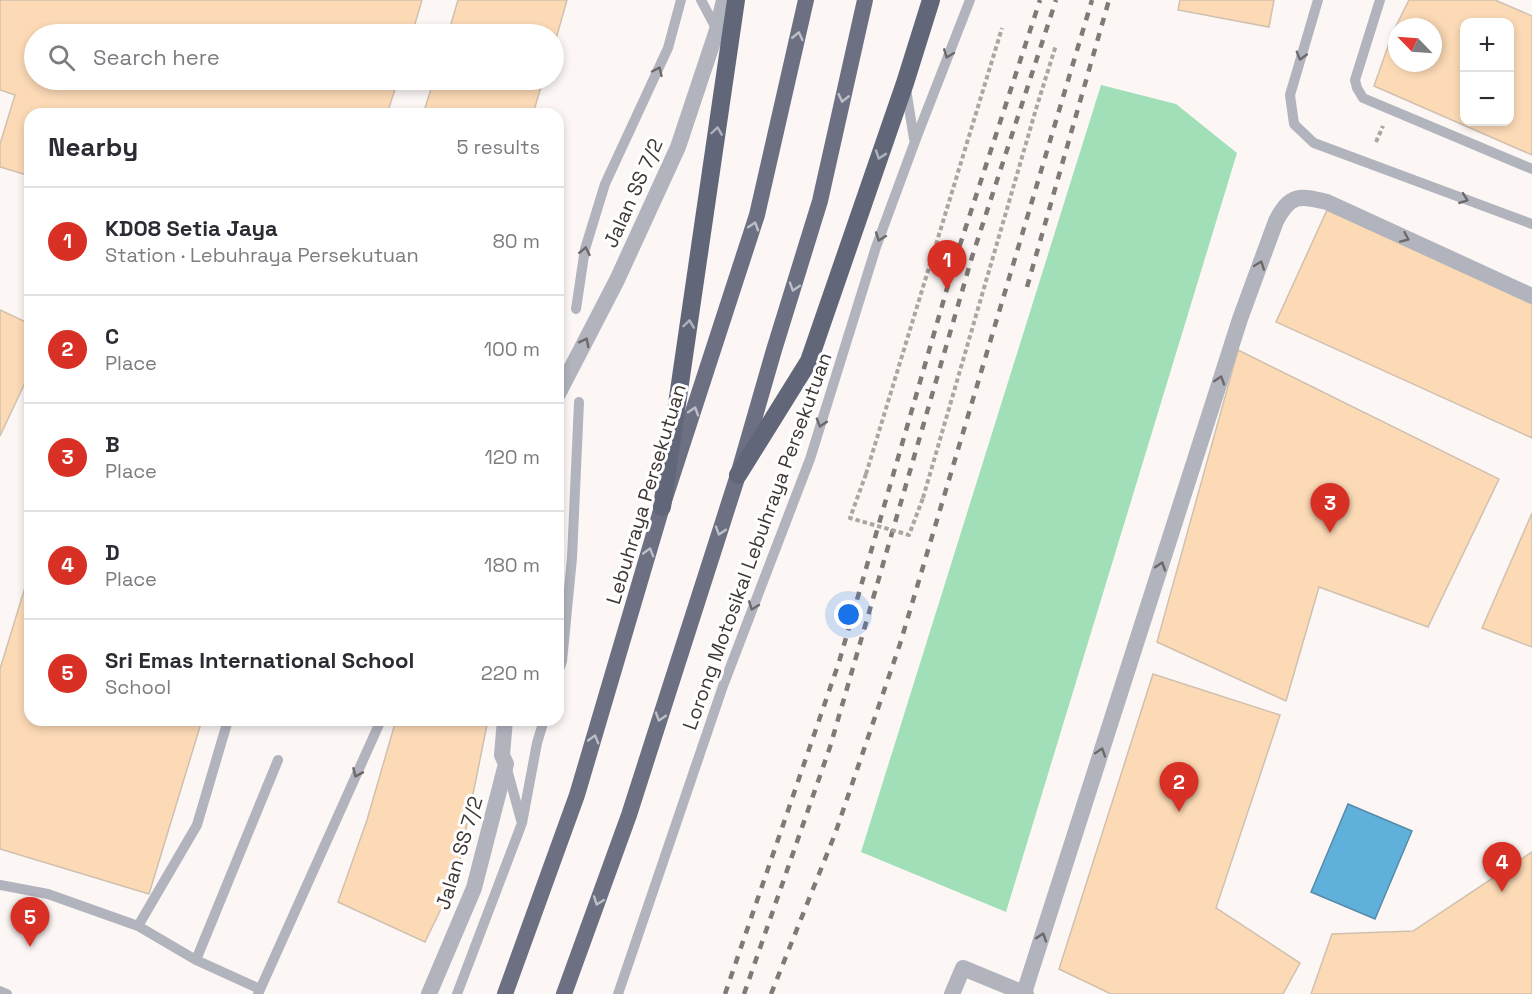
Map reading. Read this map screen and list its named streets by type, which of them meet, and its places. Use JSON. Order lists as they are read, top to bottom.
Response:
{
  "streets": {
    "highway": ["Lebuhraya Persekutuan"],
    "street": ["Jalan SS 7/2"],
    "lane": ["Lorong Motosikal Lebuhraya Persekutuan"]
  },
  "one_way": ["Jalan SS 7/2", "Lorong Motosikal Lebuhraya Persekutuan"],
  "north": "top left",
  "page": {
    "map_buttons": ["+", "−"],
    "search": "Search here",
    "heading": ["Nearby", "5 results"],
    "list": [
      {
        "mark": "1",
        "name": "KD08 Setia Jaya",
        "note": "Station · Lebuhraya Persekutuan",
        "value": "80 m"
      },
      {
        "mark": "2",
        "name": "C",
        "note": "Place",
        "value": "100 m"
      },
      {
        "mark": "3",
        "name": "B",
        "note": "Place",
        "value": "120 m"
      },
      {
        "mark": "4",
        "name": "D",
        "note": "Place",
        "value": "180 m"
      },
      {
        "mark": "5",
        "name": "Sri Emas International School",
        "note": "School",
        "value": "220 m"
      }
    ],
    "pins": [
      "1",
      "3",
      "2",
      "4",
      "5"
    ]
  }
}
